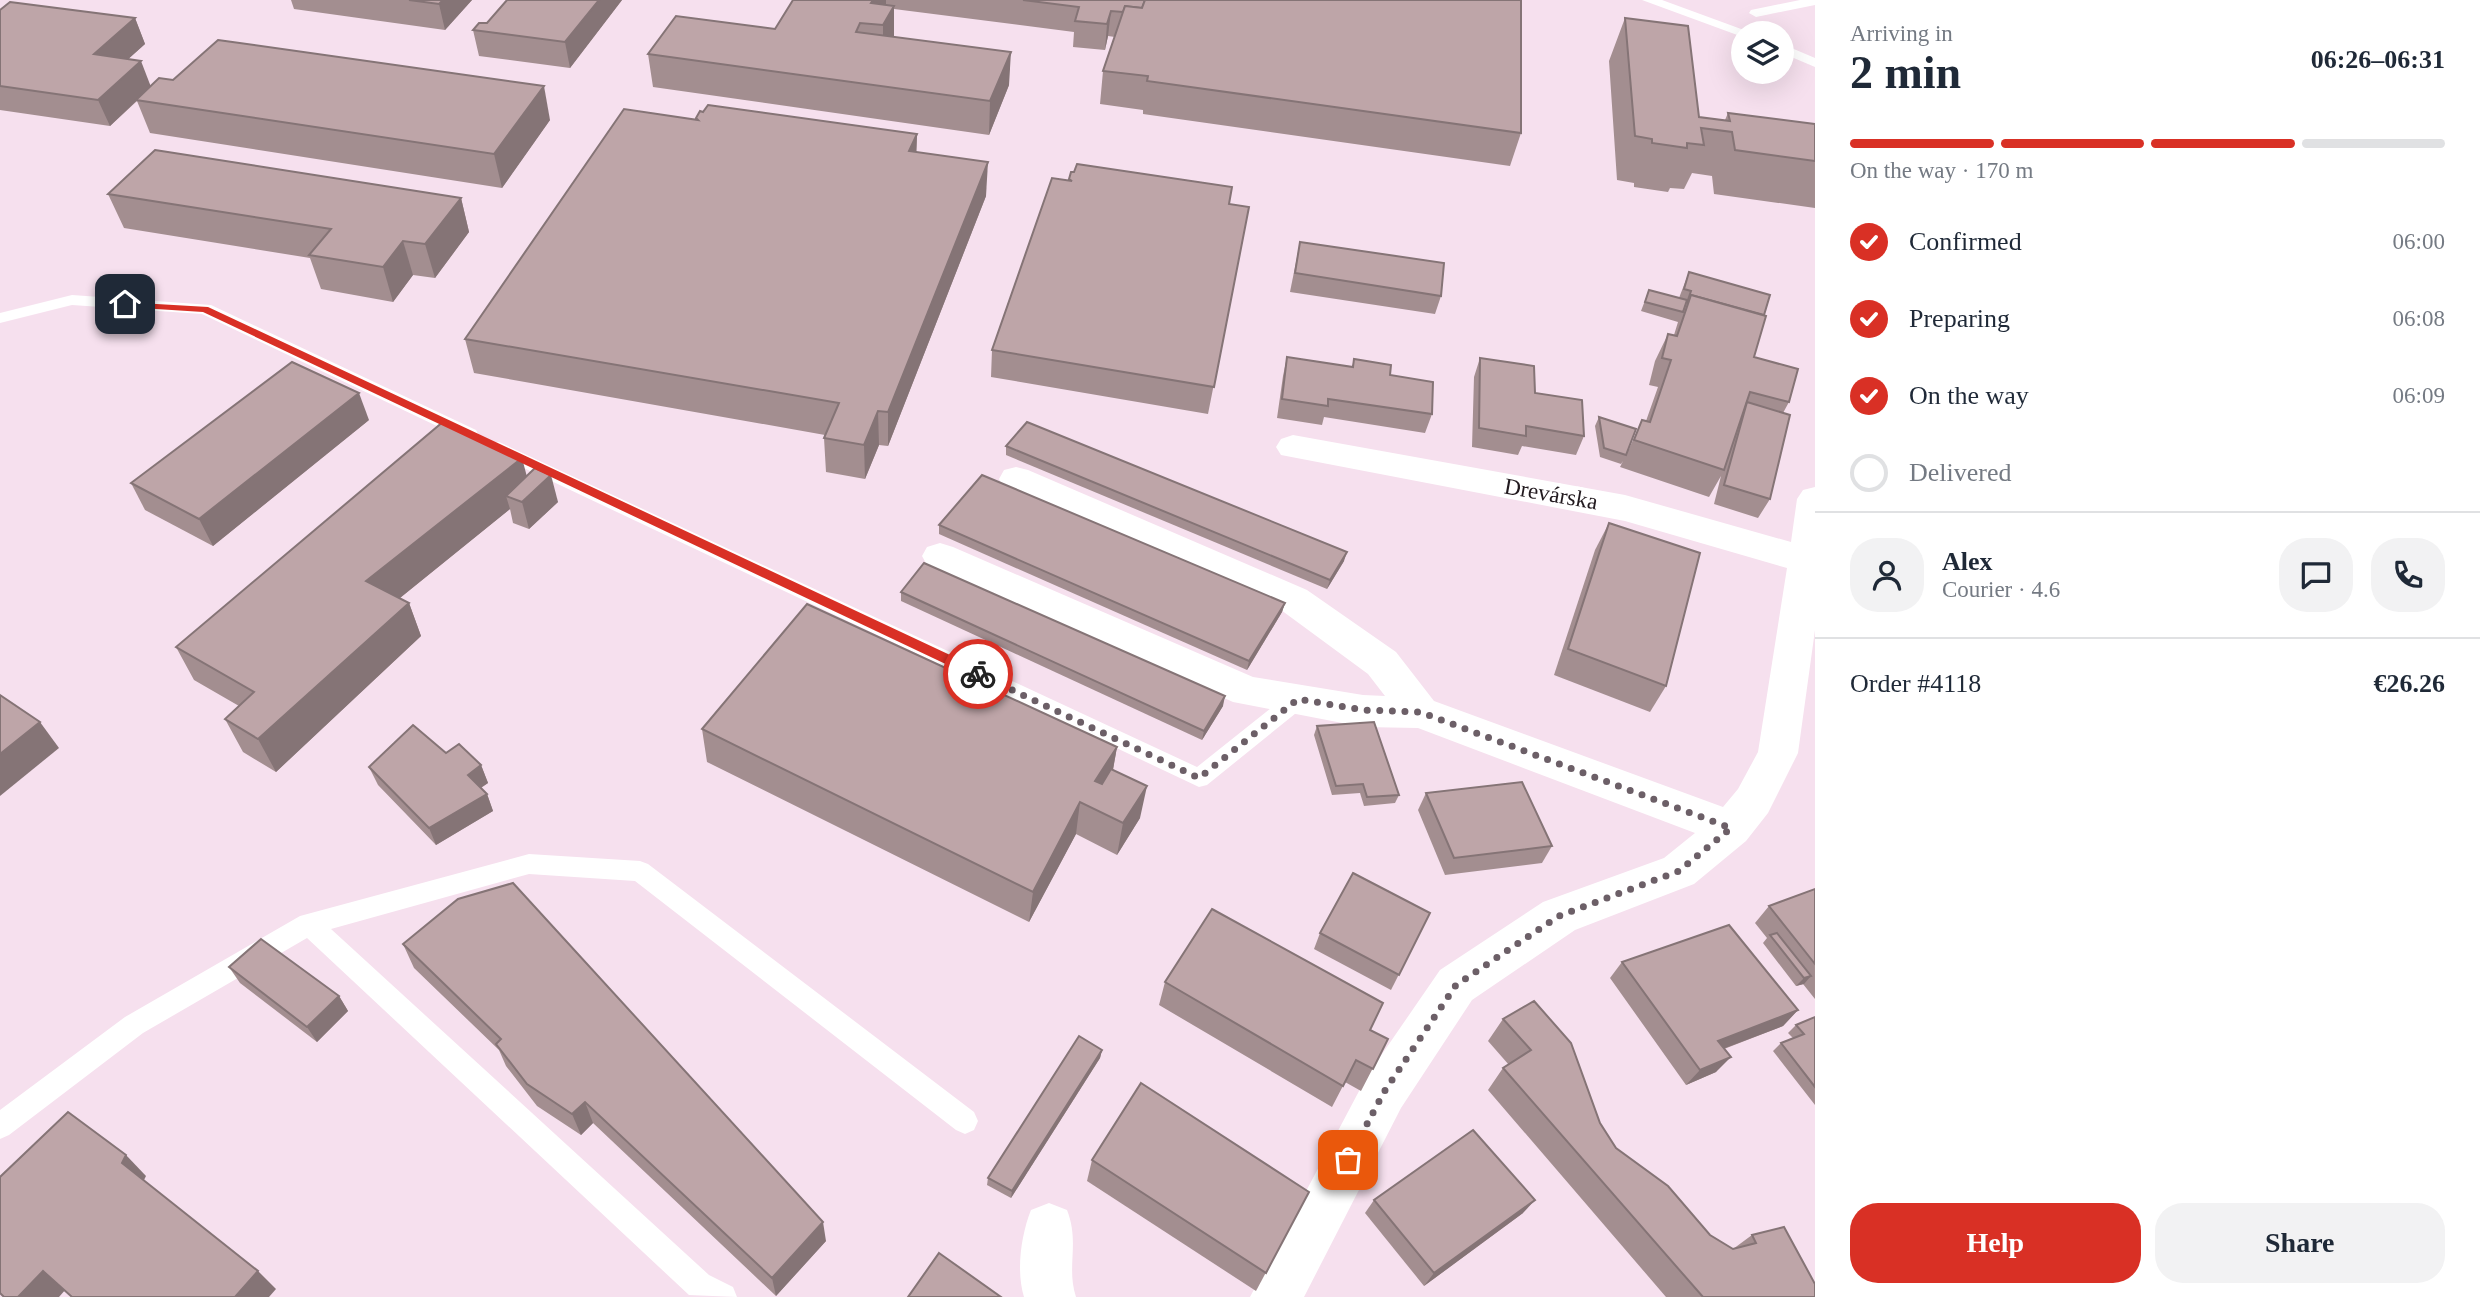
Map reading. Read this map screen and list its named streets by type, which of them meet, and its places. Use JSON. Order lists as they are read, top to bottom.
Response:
{
  "streets": {
    "street": ["Drevárska"]
  },
  "page": {
    "heading": ["2 min", "Arriving in", "06:26–06:31"],
    "panel": [
      "Alex",
      "Courier · 4.6",
      "Order #4118",
      "€26.26"
    ],
    "bar": "On the way · 170 m",
    "list": [
      ["Confirmed", "06:00"],
      ["Preparing", "06:08"],
      ["On the way", "06:09"],
      "Delivered"
    ],
    "buttons": ["Help", "Share"]
  }
}
